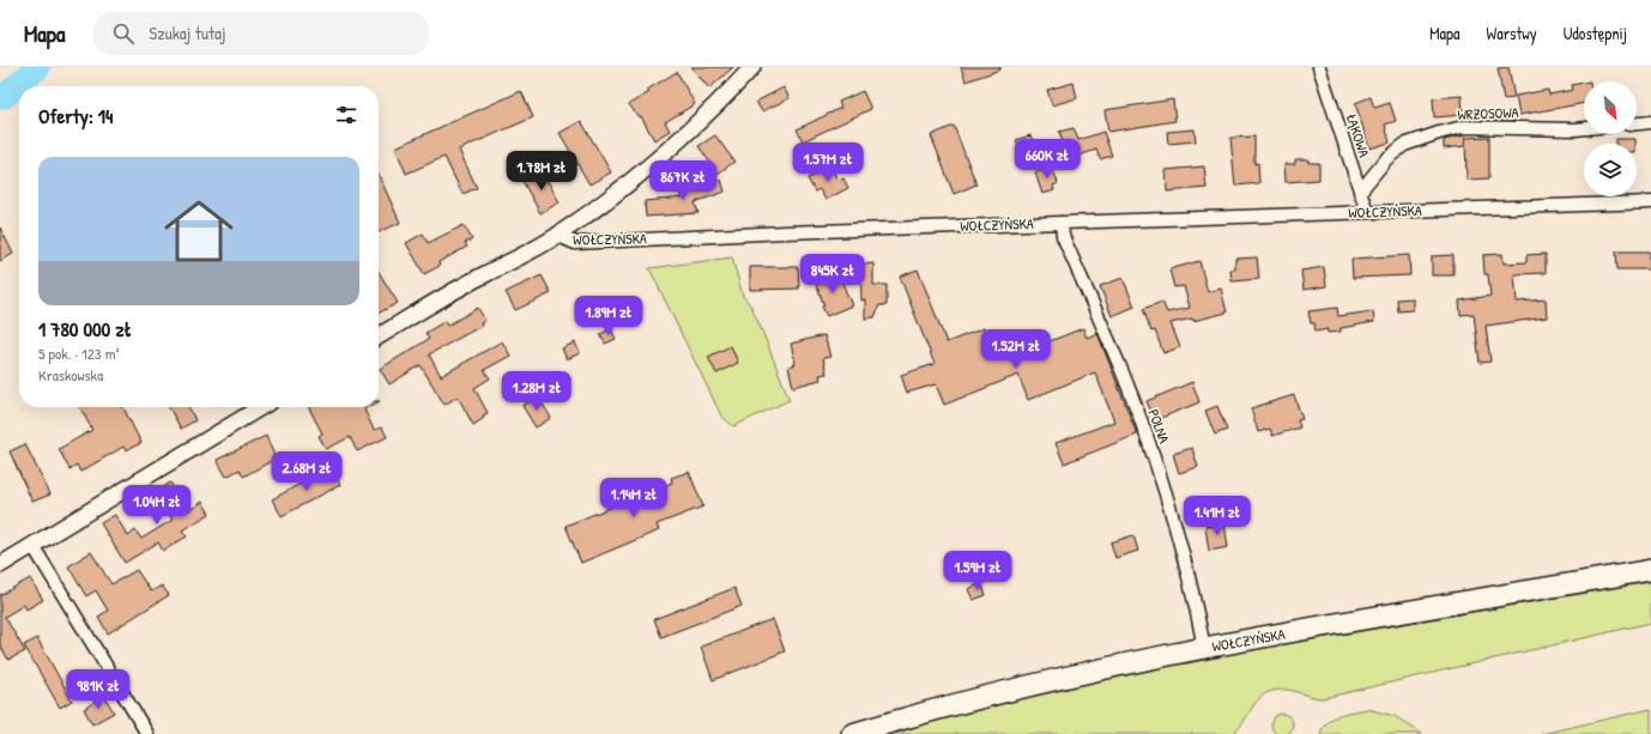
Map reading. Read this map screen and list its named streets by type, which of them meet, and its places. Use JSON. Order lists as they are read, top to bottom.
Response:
{
  "streets": {
    "main road": ["WOŁCZYŃSKA"],
    "street": ["WRZOSOWA", "ŁĄKOWA", "POLNA"]
  },
  "crossings": [
    ["WRZOSOWA", "ŁĄKOWA"],
    ["ŁĄKOWA", "WOŁCZYŃSKA"],
    ["WOŁCZYŃSKA", "POLNA"]
  ],
  "north": "bottom right",
  "page": {
    "header": "Mapa",
    "search": "Szukaj tutaj",
    "nav": ["Mapa", "Warstwy", "Udostępnij"],
    "heading": "Oferty: 14",
    "price": [
      "660K zł",
      "1.57M zł",
      "1.78M zł",
      "867K zł",
      "845K zł",
      "1.89M zł",
      "1.52M zł",
      "1.28M zł",
      "2.68M zł",
      "1.14M zł",
      "1.04M zł",
      "1.41M zł",
      "1.59M zł",
      "981K zł"
    ],
    "list": [
      {
        "name": "1 780 000 zł",
        "note": "5 pok. · 123 m² · Kraskowska"
      }
    ]
  }
}
